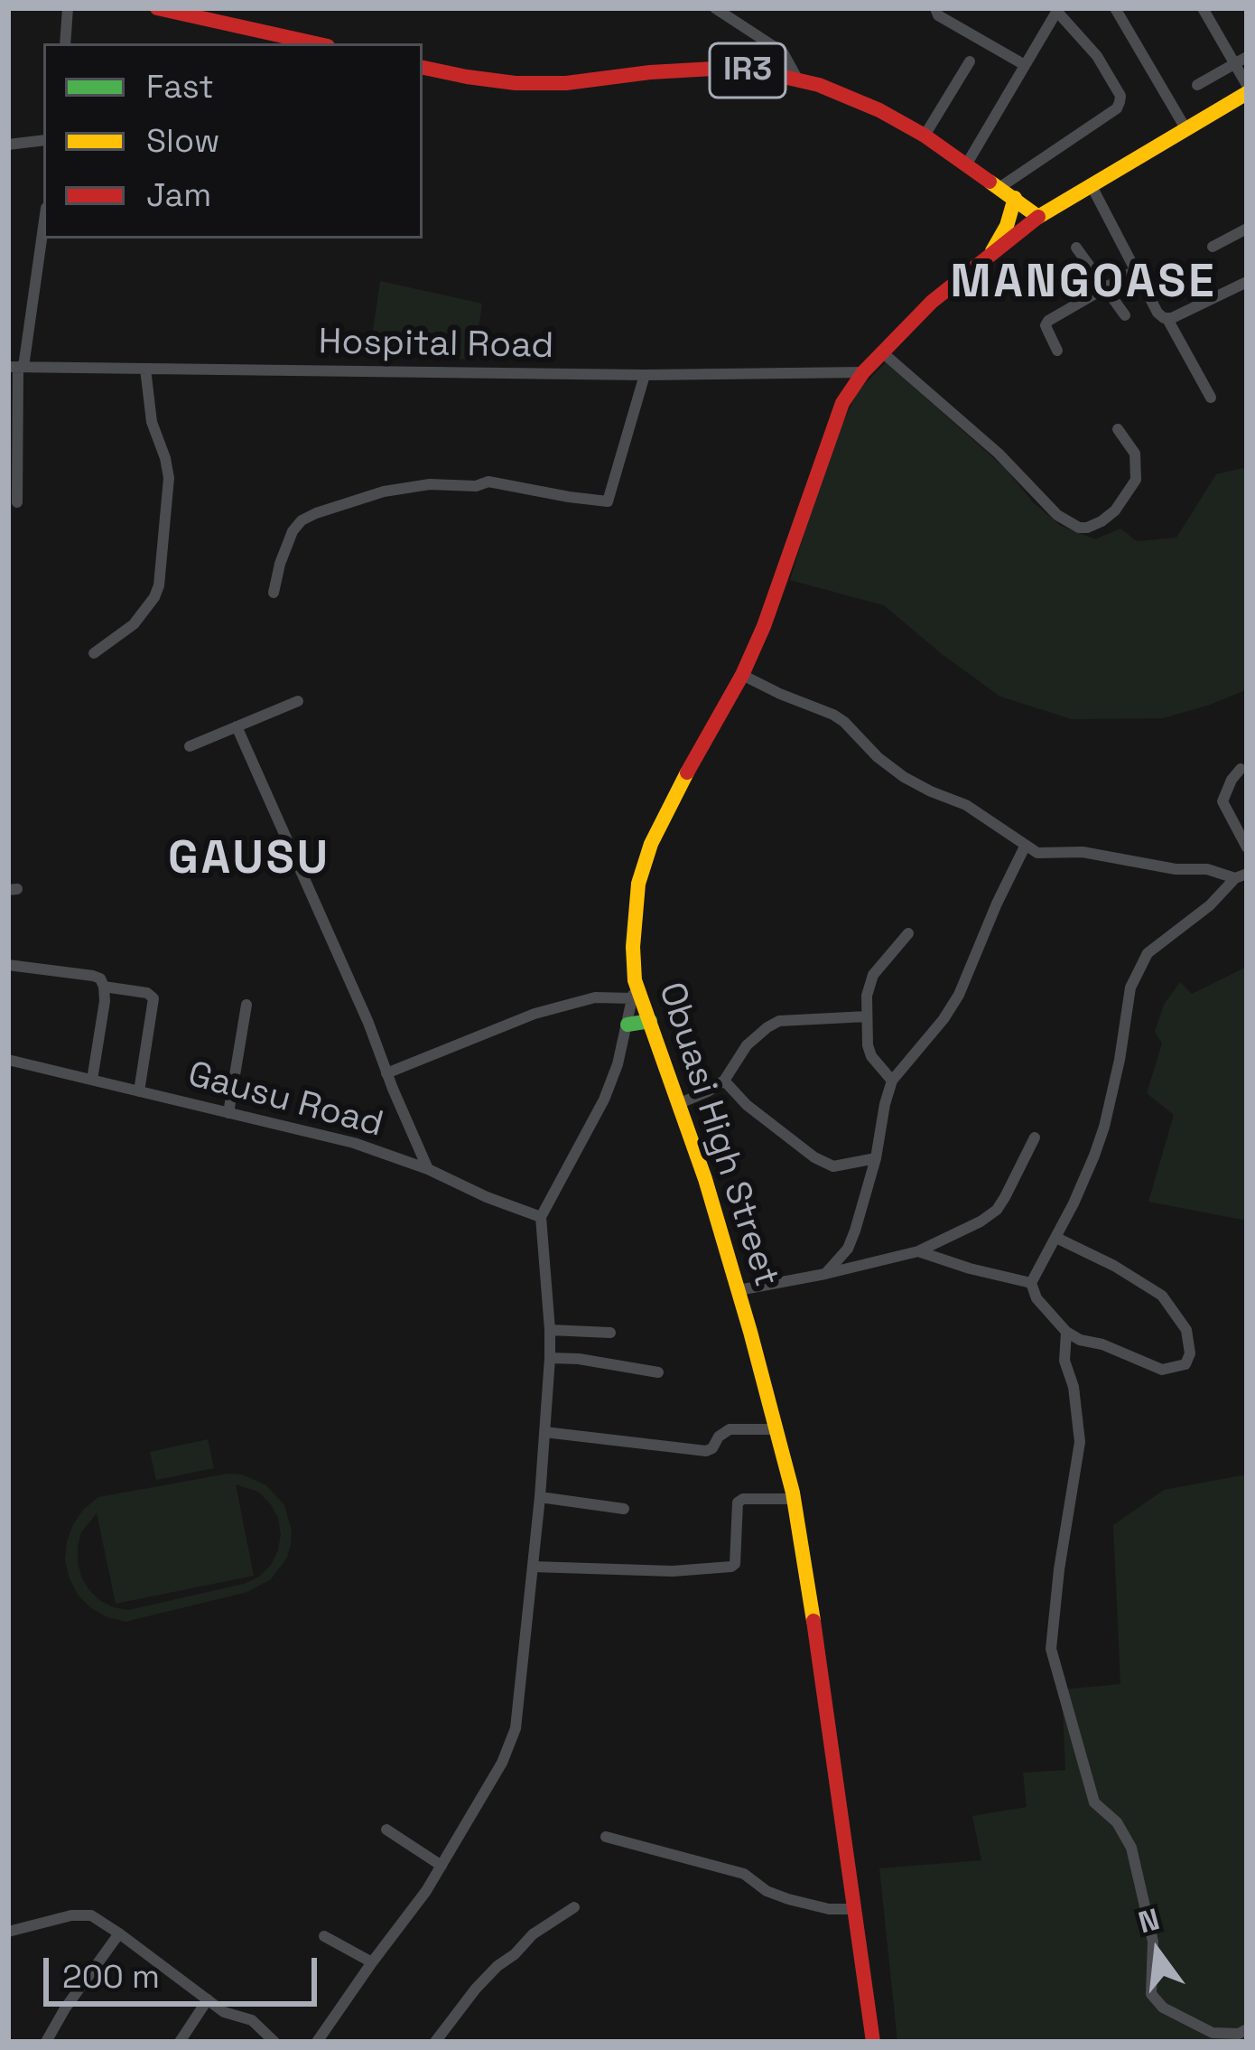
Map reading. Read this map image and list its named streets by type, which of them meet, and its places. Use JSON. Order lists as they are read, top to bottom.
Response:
{
  "streets": {
    "street": [
      "IR3",
      "Hospital Road",
      "Gausu Road",
      "Obuasi High Street"
    ]
  },
  "crossings": [
    ["IR3", "Obuasi High Street"],
    ["Hospital Road", "Obuasi High Street"]
  ],
  "districts": ["MANGOASE", "GAUSU"],
  "legend": ["Fast", "Slow", "Jam"],
  "scale_bar": "200 m",
  "north": "top"
}
